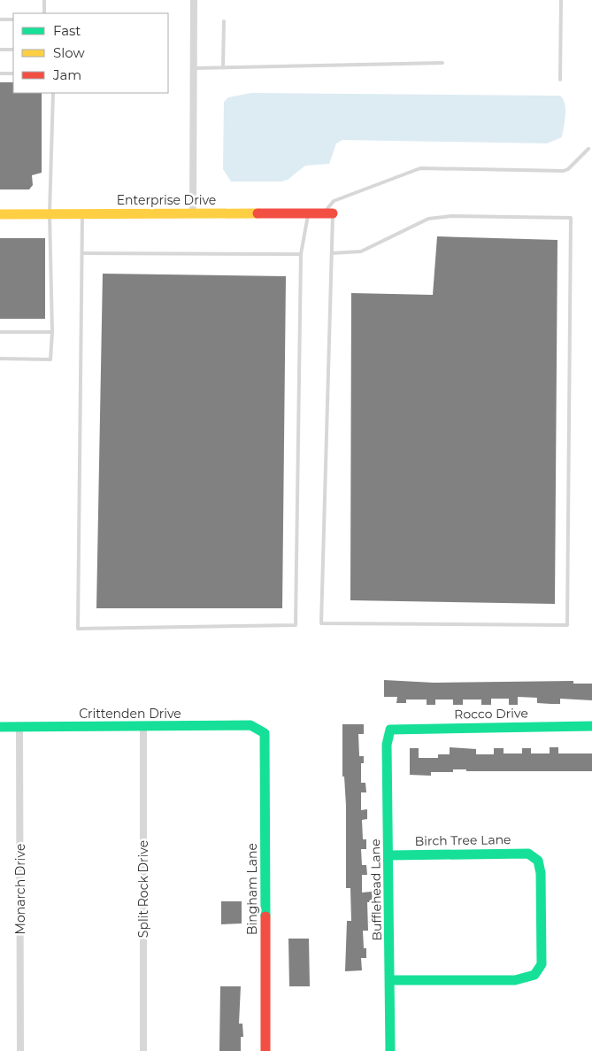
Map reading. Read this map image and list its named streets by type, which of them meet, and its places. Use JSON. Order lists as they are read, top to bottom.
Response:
{
  "streets": {
    "street": [
      "Enterprise Drive",
      "Crittenden Drive",
      "Rocco Drive",
      "Birch Tree Lane",
      "Monarch Drive",
      "Split Rock Drive",
      "Bingham Lane",
      "Bufflehead Lane"
    ]
  },
  "crossings": [
    ["Crittenden Drive", "Monarch Drive"],
    ["Crittenden Drive", "Split Rock Drive"],
    ["Crittenden Drive", "Bingham Lane"],
    ["Rocco Drive", "Bufflehead Lane"],
    ["Birch Tree Lane", "Bufflehead Lane"]
  ],
  "legend": ["Fast", "Slow", "Jam"]
}
